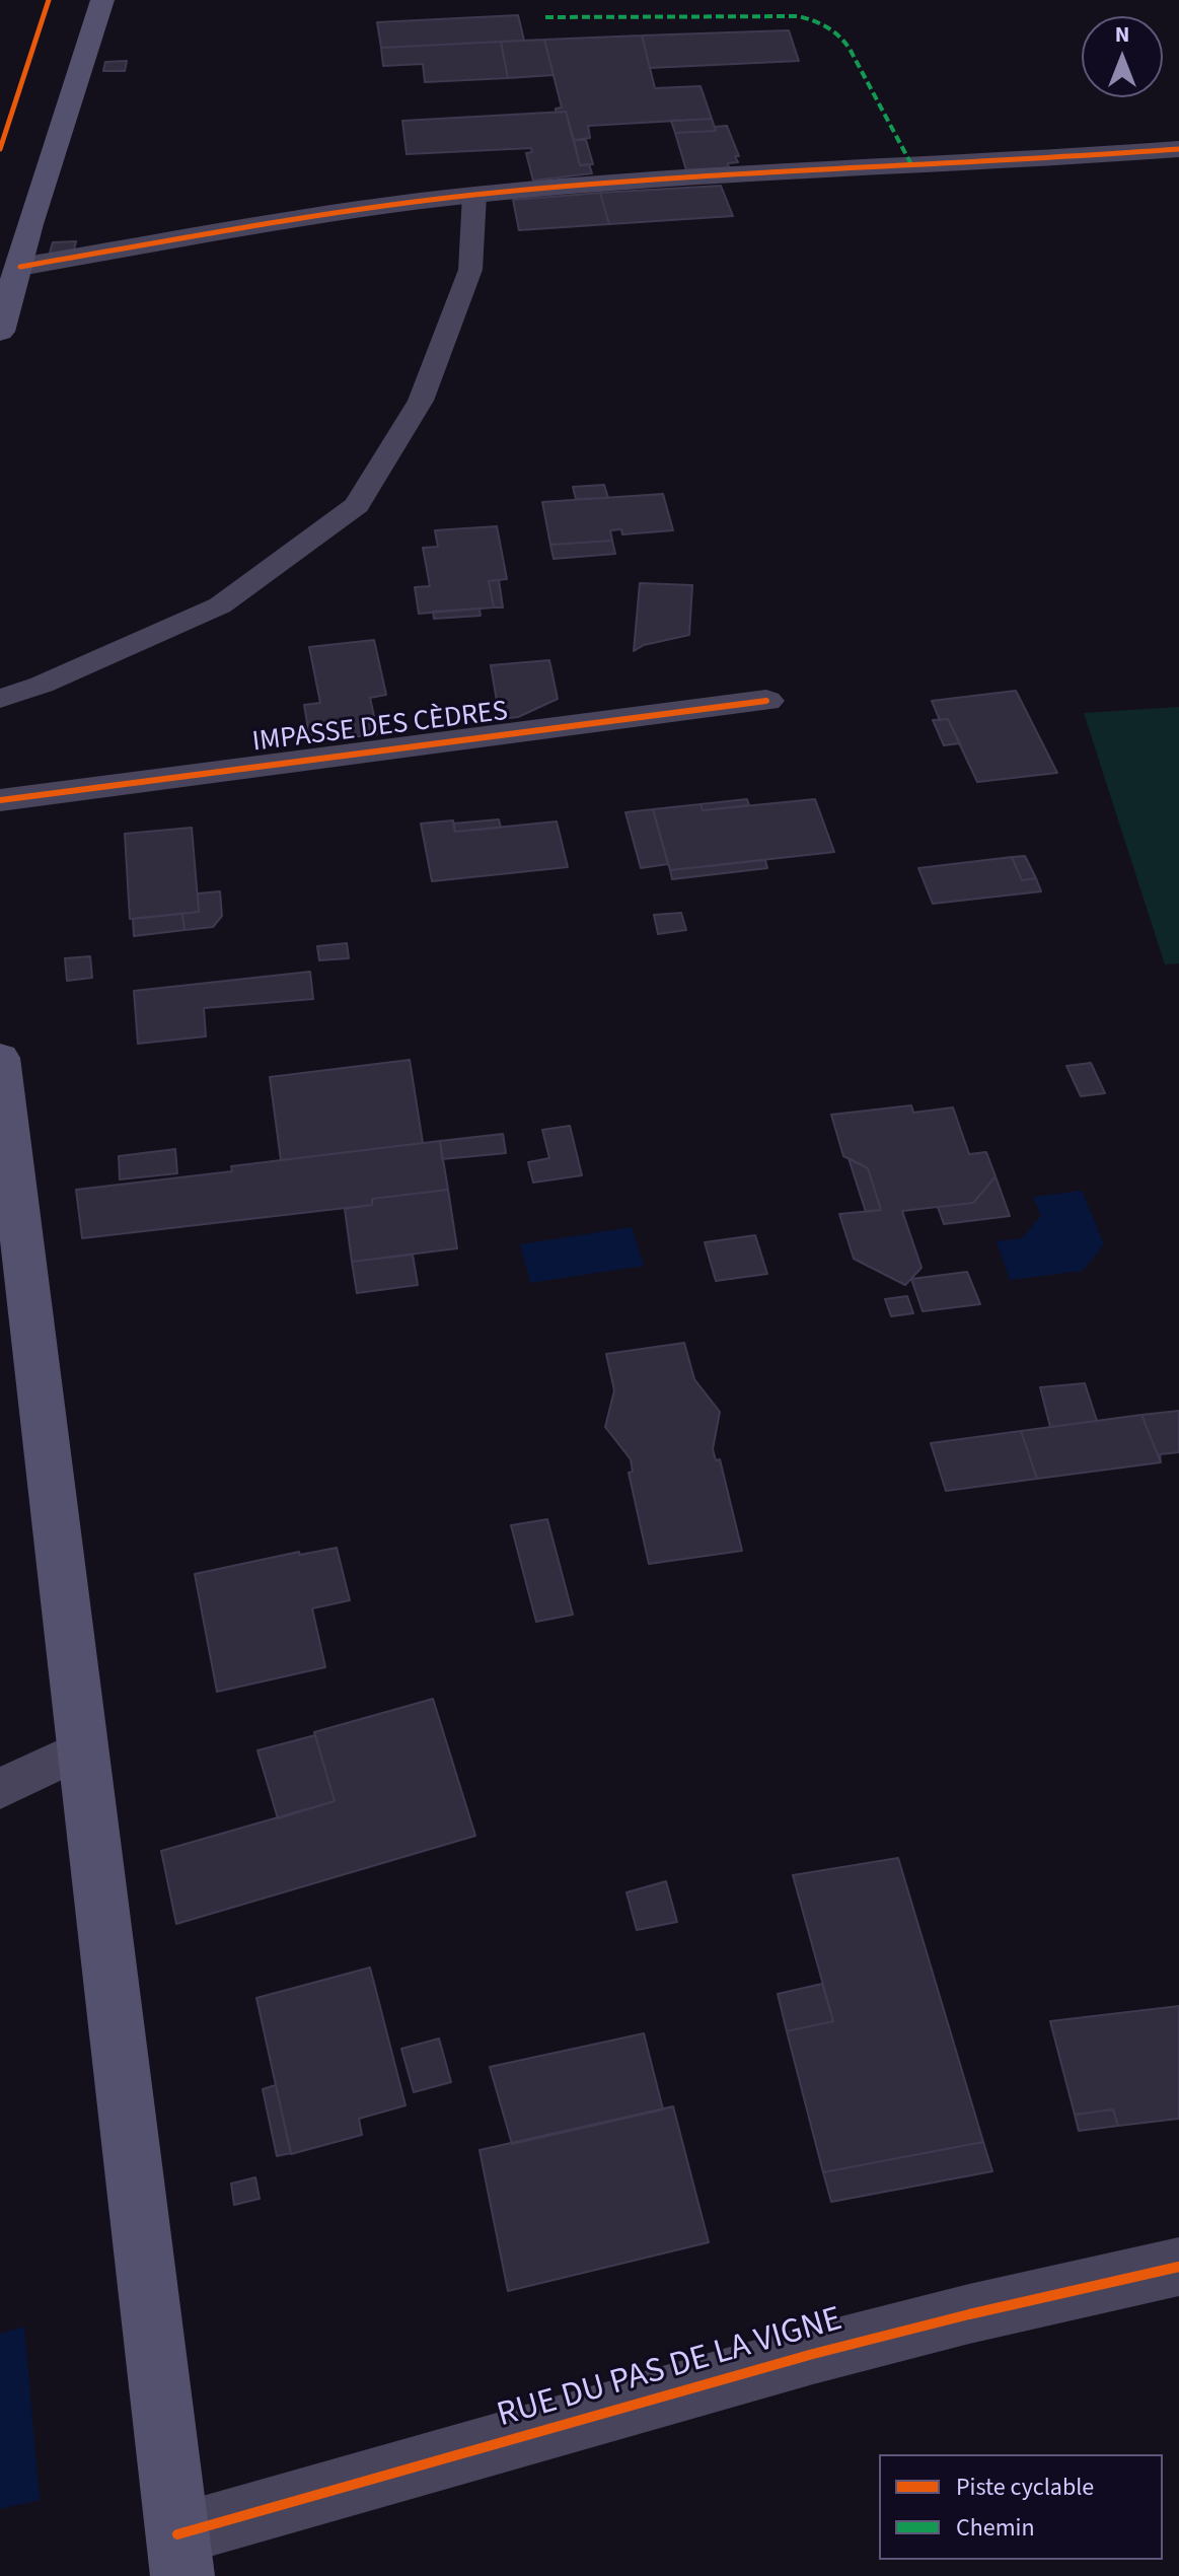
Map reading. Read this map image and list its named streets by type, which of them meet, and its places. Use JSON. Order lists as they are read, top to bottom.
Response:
{
  "streets": {
    "street": ["IMPASSE DES CÈDRES", "RUE DU PAS DE LA VIGNE"]
  },
  "legend": ["Piste cyclable", "Chemin"],
  "north": "top"
}
